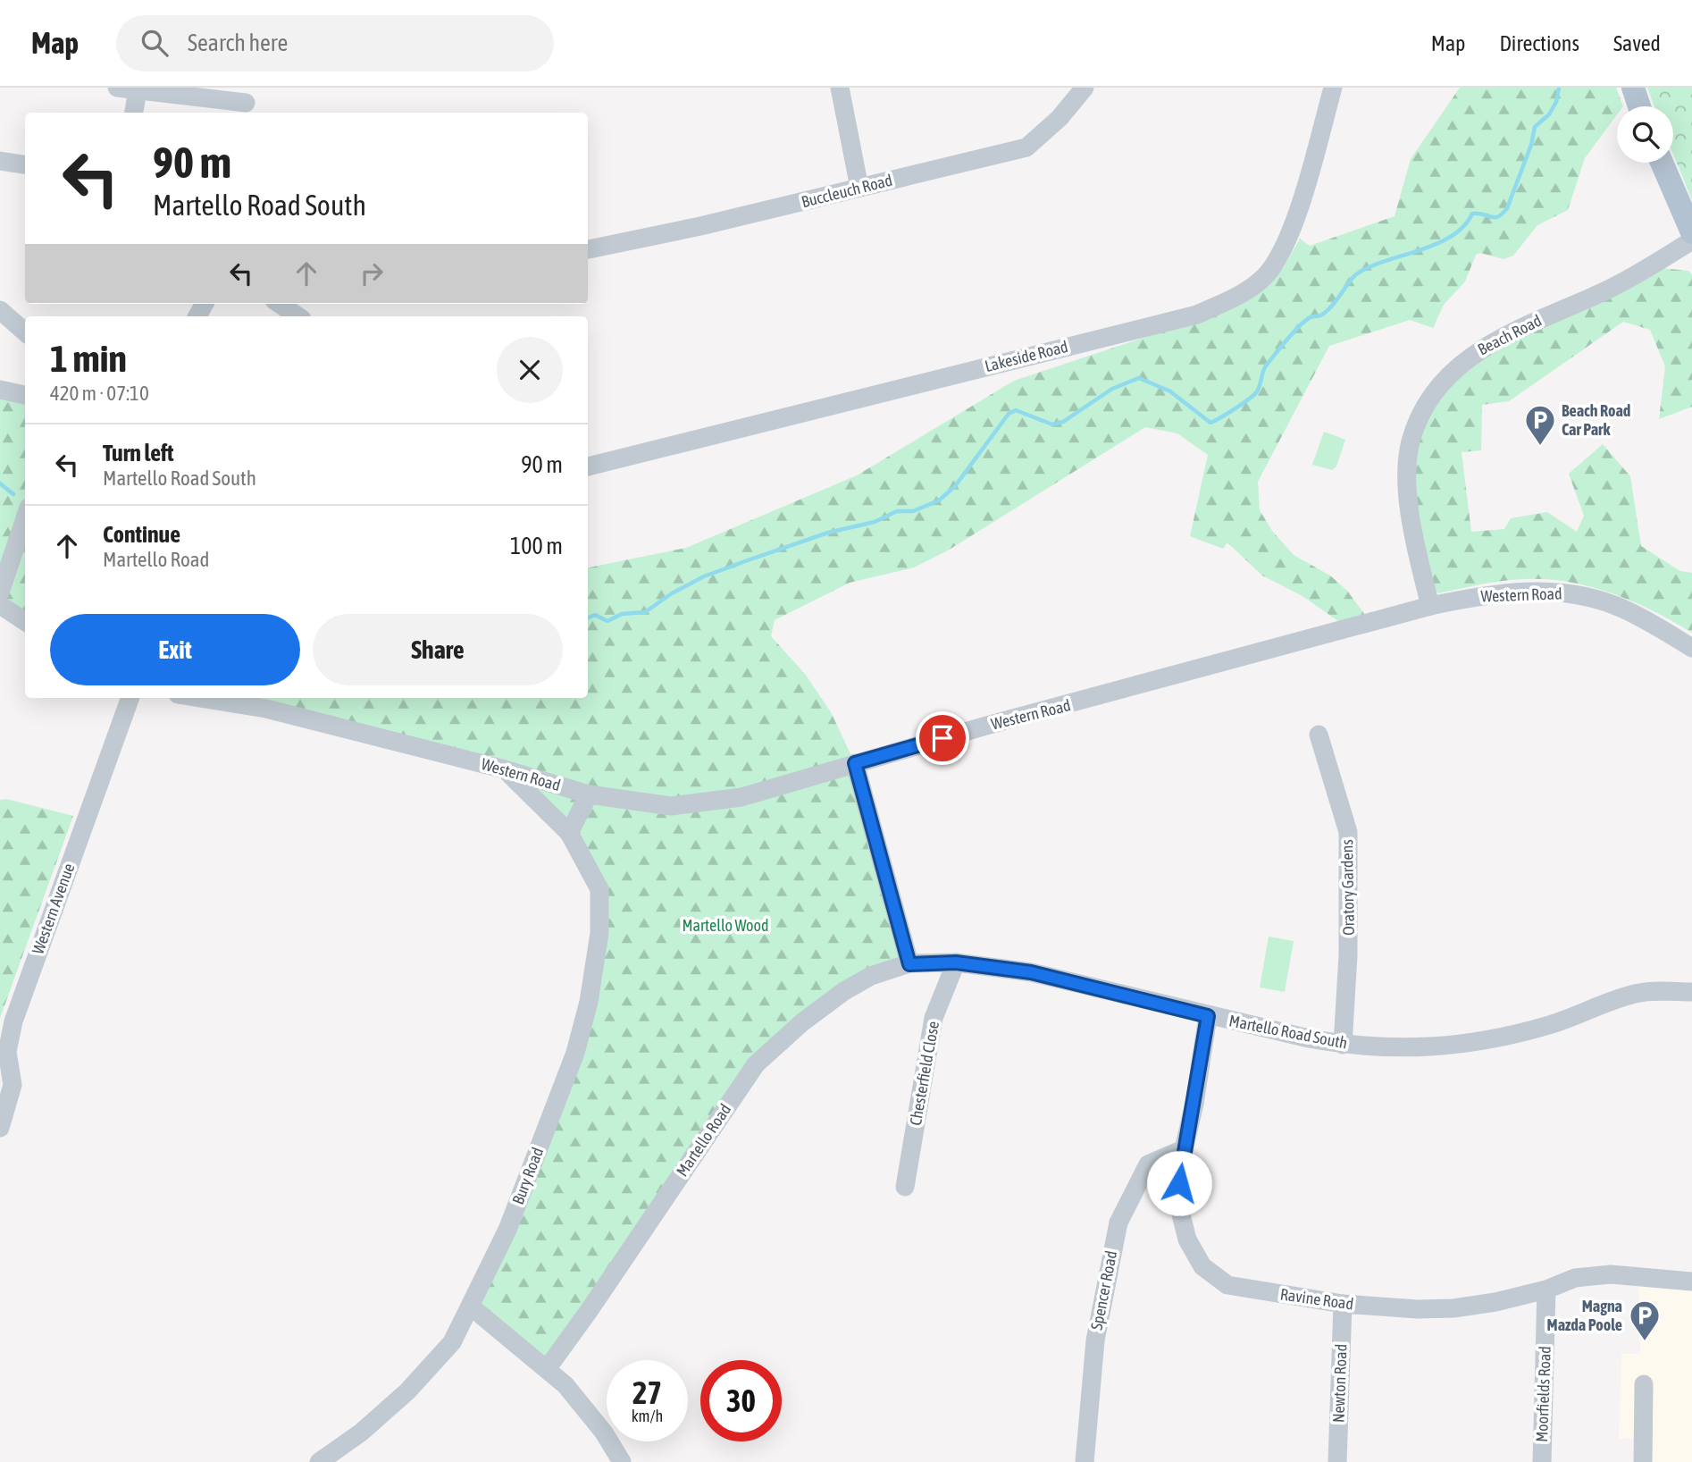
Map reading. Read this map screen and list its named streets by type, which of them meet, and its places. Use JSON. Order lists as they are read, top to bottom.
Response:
{
  "streets": {
    "street": [
      "Buccleuch Road",
      "Beach Road",
      "Lakeside Road",
      "Western Road",
      "Oratory Gardens",
      "Western Avenue",
      "Martello Road South",
      "Chesterfield Close",
      "Martello Road",
      "Bury Road",
      "Spencer Road",
      "Ravine Road",
      "Newton Road",
      "Moorfields Road"
    ]
  },
  "crossings": [
    ["Beach Road", "Western Road"],
    ["Western Road", "Bury Road"],
    ["Oratory Gardens", "Martello Road South"],
    ["Martello Road South", "Martello Road"],
    ["Martello Road South", "Ravine Road"],
    ["Chesterfield Close", "Martello Road"],
    ["Spencer Road", "Ravine Road"],
    ["Ravine Road", "Newton Road"],
    ["Ravine Road", "Moorfields Road"]
  ],
  "parks": ["Martello Wood"],
  "places": {
    "parking": ["Beach Road Car Park", "Magna Mazda Poole"]
  },
  "page": {
    "header": "Map",
    "search": "Search here",
    "nav": ["Map", "Directions", "Saved"],
    "turn": ["90 m", "Martello Road South"],
    "heading": ["1 min", "420 m · 07:10"],
    "list": [
      {
        "name": "Turn left",
        "note": "Martello Road South",
        "value": "90 m"
      },
      {
        "name": "Continue",
        "note": "Martello Road",
        "value": "100 m"
      }
    ],
    "buttons": ["Exit", "Share"],
    "speed": "27 km/h",
    "limit": "30"
  }
}
